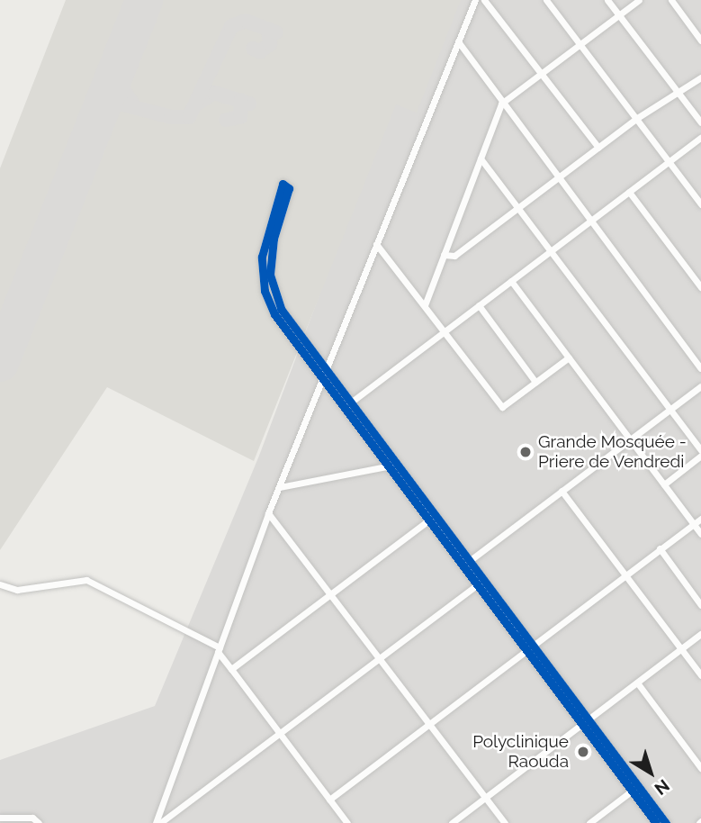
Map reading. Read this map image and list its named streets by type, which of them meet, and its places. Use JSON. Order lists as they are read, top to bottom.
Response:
{
  "places": ["Grande Mosquée - Priere de Vendredi", "Polyclinique Raouda"],
  "north": "bottom right"
}
